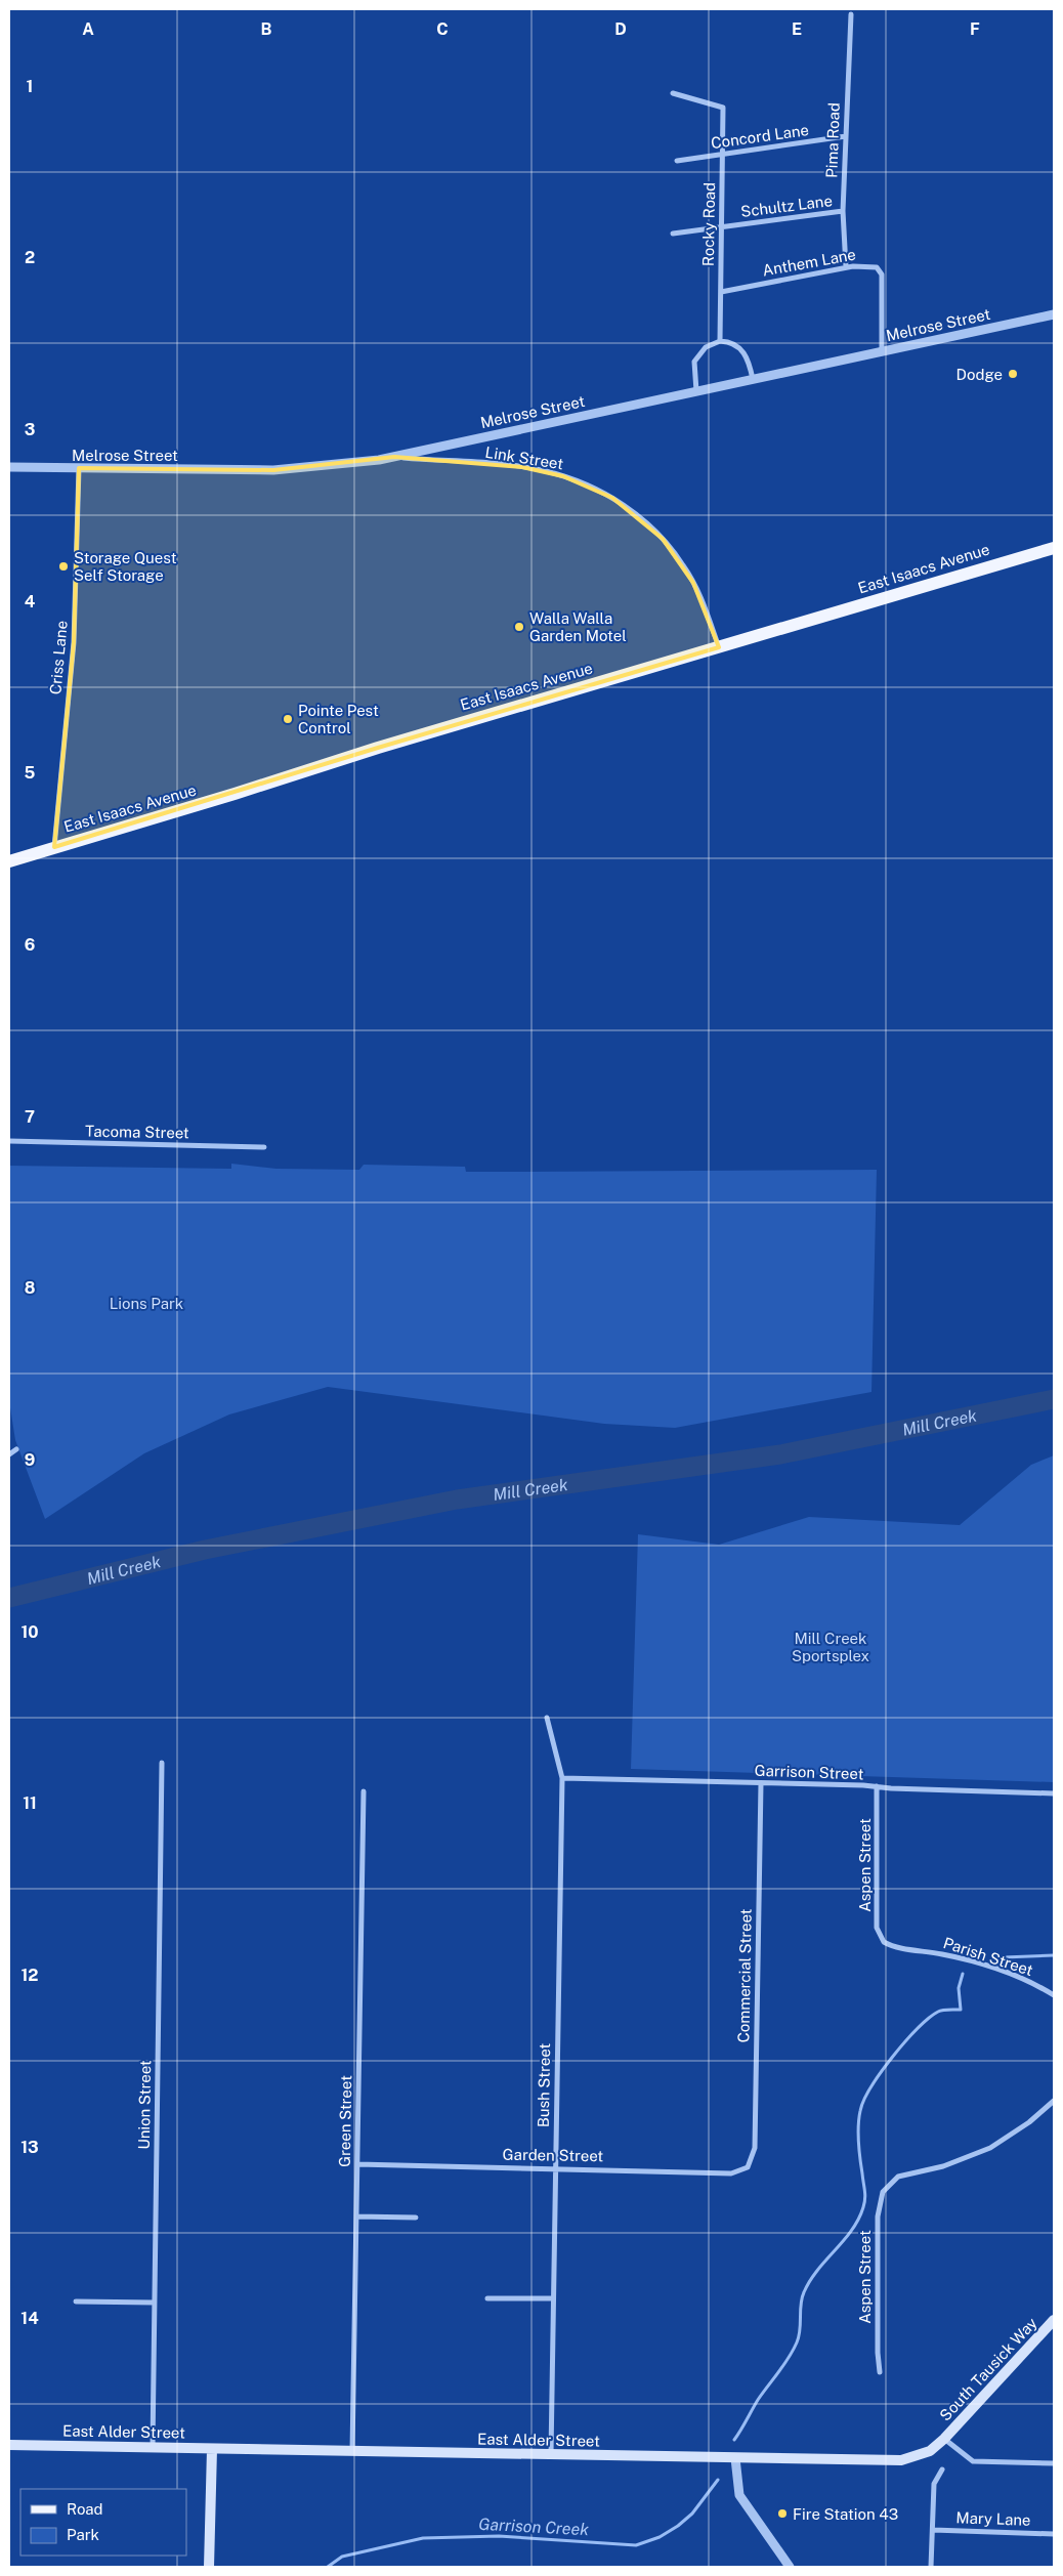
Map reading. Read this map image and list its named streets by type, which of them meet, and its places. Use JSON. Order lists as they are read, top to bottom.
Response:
{
  "streets": {
    "main road": ["East Isaacs Avenue", "South Tausick Way", "East Alder Street"],
    "street": [
      "Concord Lane",
      "Pima Road",
      "Schultz Lane",
      "Rocky Road",
      "Anthem Lane",
      "Melrose Street",
      "Link Street",
      "Criss Lane",
      "Tacoma Street",
      "Garrison Street",
      "Aspen Street",
      "Parish Street",
      "Commercial Street",
      "Bush Street",
      "Union Street",
      "Green Street",
      "Garden Street",
      "Mary Lane"
    ]
  },
  "crossings": [
    ["Concord Lane", "Pima Road"],
    ["Concord Lane", "Rocky Road"],
    ["Pima Road", "Schultz Lane"],
    ["Pima Road", "Anthem Lane"],
    ["Schultz Lane", "Rocky Road"],
    ["Rocky Road", "Anthem Lane"],
    ["Anthem Lane", "Melrose Street"],
    ["Melrose Street", "Link Street"],
    ["Melrose Street", "Criss Lane"],
    ["Link Street", "East Isaacs Avenue"],
    ["East Isaacs Avenue", "Criss Lane"],
    ["Garrison Street", "Aspen Street"],
    ["Garrison Street", "Commercial Street"],
    ["Garrison Street", "Bush Street"],
    ["Aspen Street", "Parish Street"],
    ["Commercial Street", "Garden Street"],
    ["Bush Street", "Garden Street"],
    ["Bush Street", "East Alder Street"],
    ["Union Street", "East Alder Street"],
    ["Green Street", "Garden Street"],
    ["Green Street", "East Alder Street"],
    ["South Tausick Way", "East Alder Street"]
  ],
  "water": ["Mill Creek", "Garrison Creek"],
  "parks": ["Lions Park", "Mill Creek Sportsplex"],
  "places": [
    "Dodge",
    "Storage Quest Self Storage",
    "Walla Walla Garden Motel",
    "Pointe Pest Control",
    "Fire Station 43"
  ],
  "legend": ["Road", "Park"],
  "grid": {
    "columns": [
      "A",
      "B",
      "C",
      "D",
      "E",
      "F"
    ],
    "rows": [
      "1",
      "2",
      "3",
      "4",
      "5",
      "6",
      "7",
      "8",
      "9",
      "10",
      "11",
      "12",
      "13",
      "14"
    ]
  }
}
